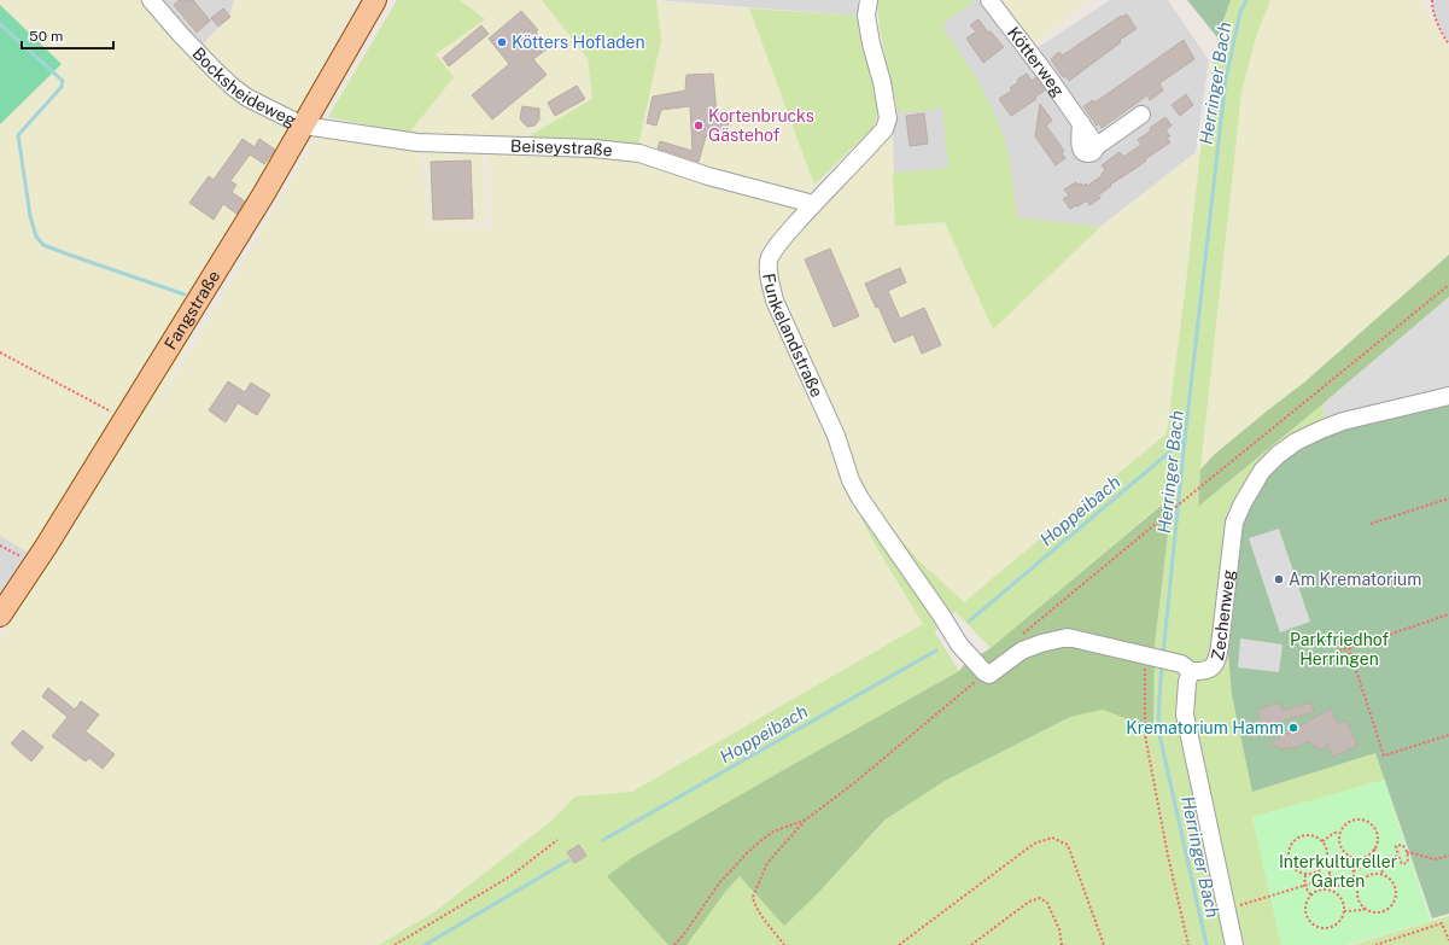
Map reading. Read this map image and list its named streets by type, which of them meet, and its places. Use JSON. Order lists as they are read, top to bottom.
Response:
{
  "streets": {
    "main road": ["Fangstraße"],
    "street": [
      "Kötterweg",
      "Bocksheideweg",
      "Beiseystraße",
      "Funkelandstraße",
      "Zechenweg"
    ]
  },
  "crossings": [
    ["Bocksheideweg", "Beiseystraße"],
    ["Bocksheideweg", "Fangstraße"],
    ["Beiseystraße", "Fangstraße"],
    ["Beiseystraße", "Funkelandstraße"]
  ],
  "water": ["Herringer Bach", "Hoppeibach"],
  "parks": ["Parkfriedhof Herringen", "Interkultureller Garten"],
  "places": [
    "Kötters Hofladen",
    "Kortenbrucks Gästehof",
    "Am Krematorium",
    "Krematorium Hamm"
  ],
  "scale_bar": "50 m"
}
